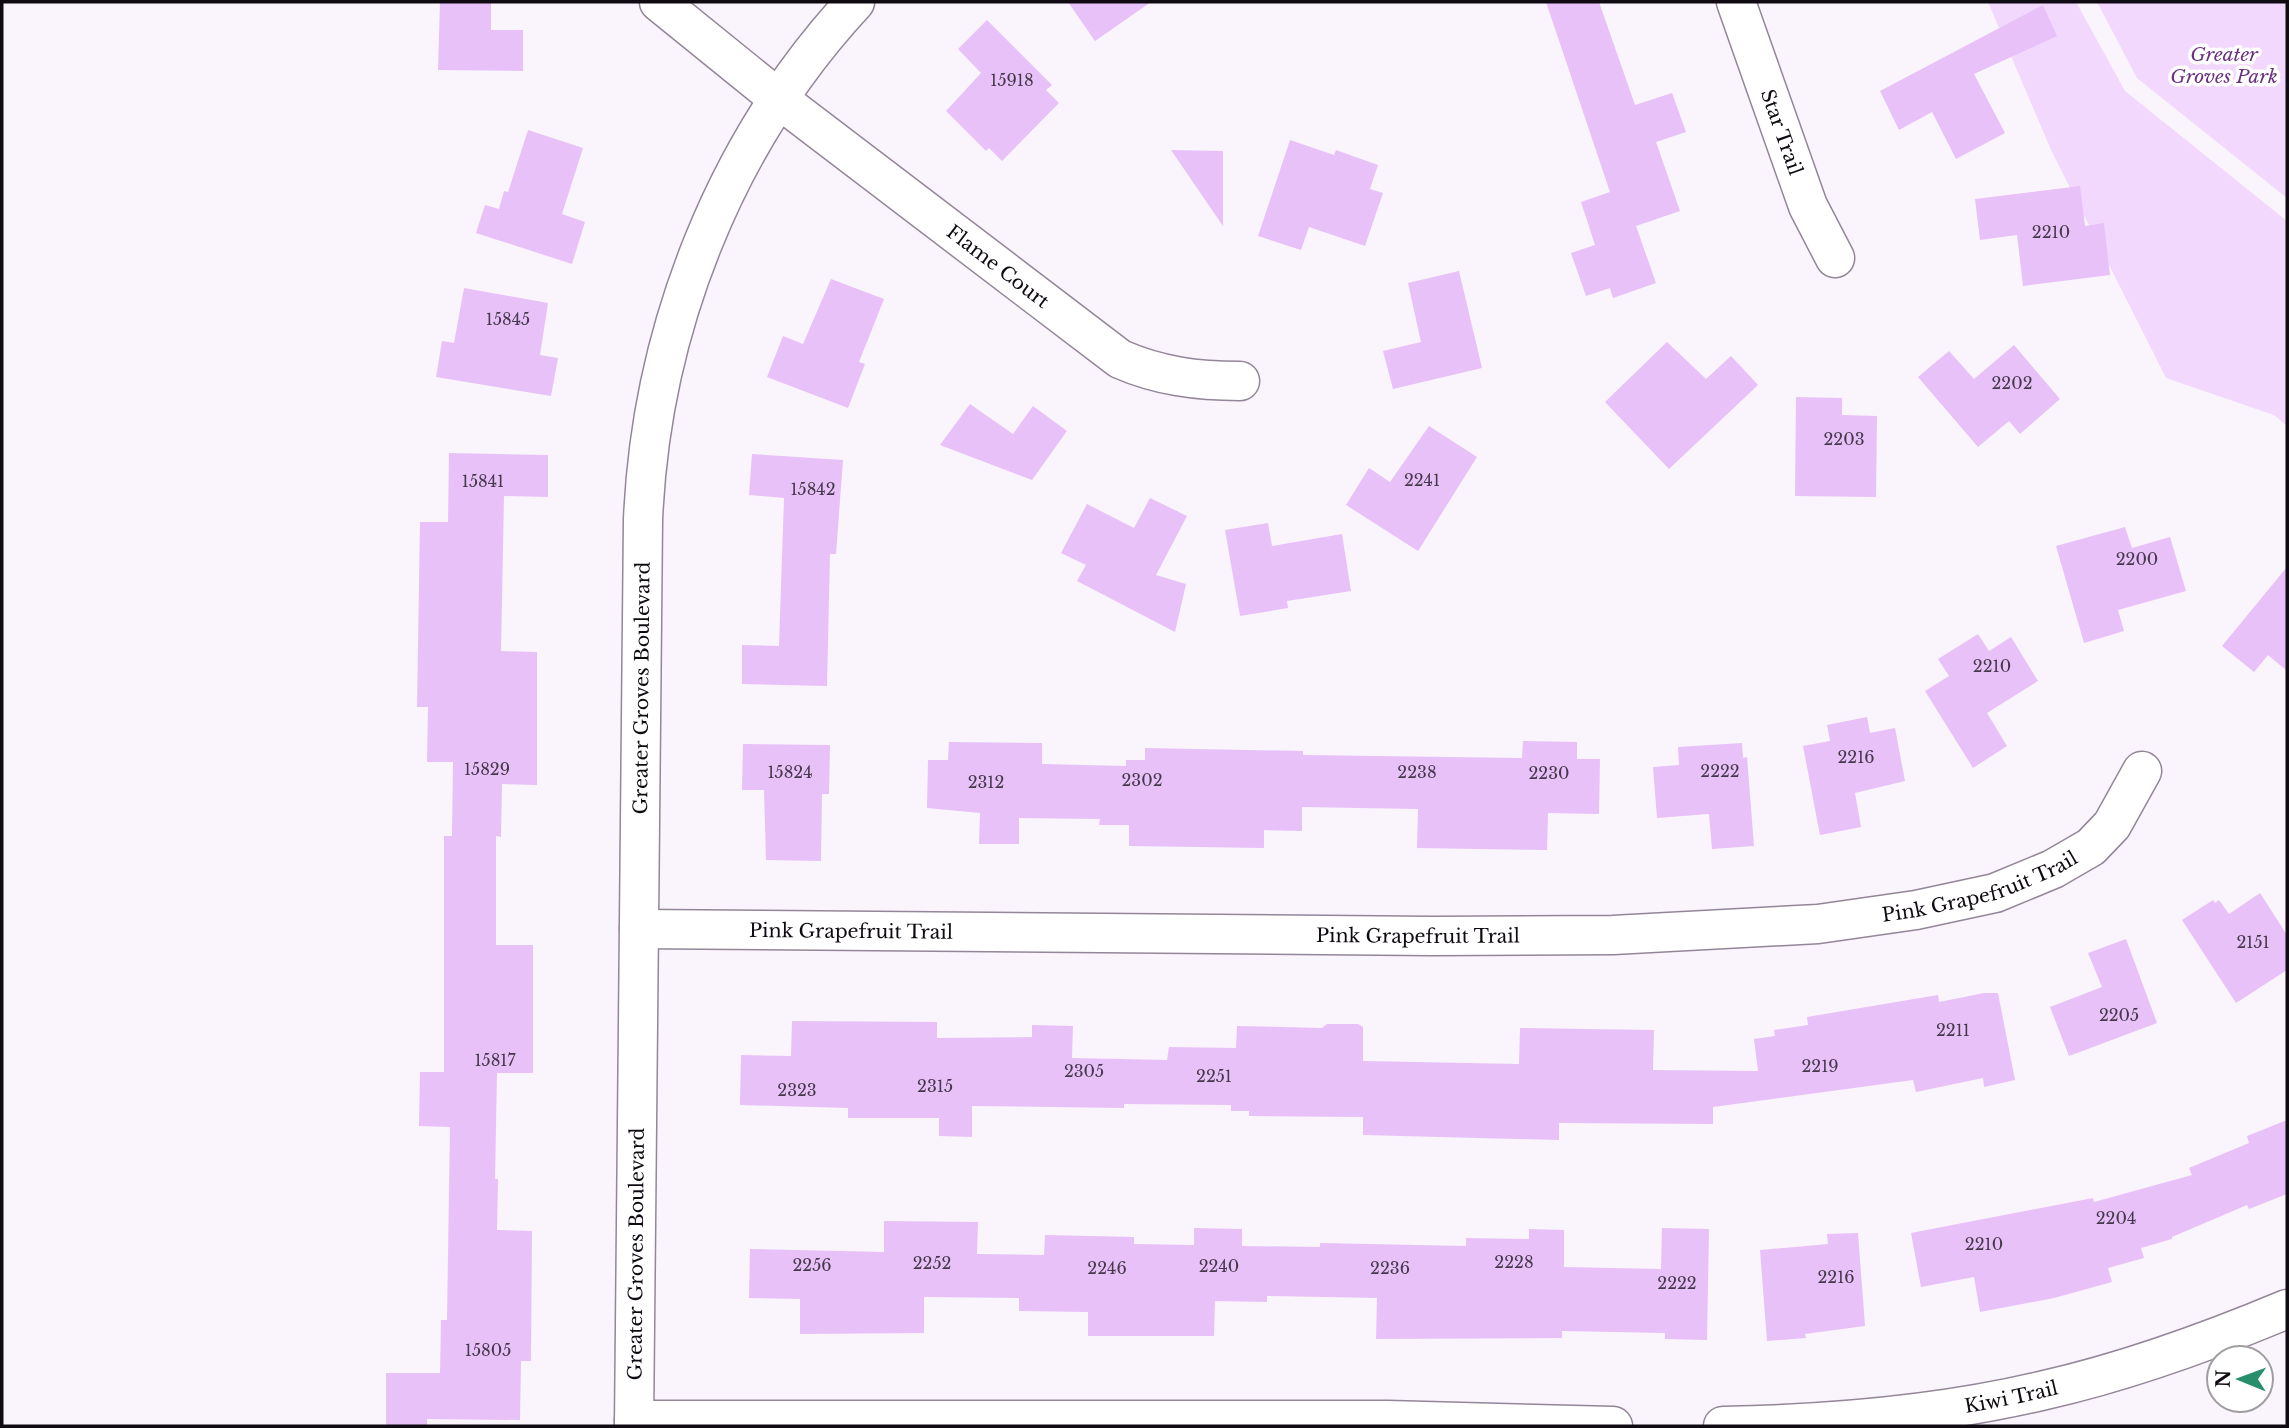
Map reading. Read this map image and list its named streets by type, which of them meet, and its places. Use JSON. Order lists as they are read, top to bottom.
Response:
{
  "streets": {
    "street": [
      "Star Trail",
      "Flame Court",
      "Greater Groves Boulevard",
      "Pink Grapefruit Trail",
      "Kiwi Trail"
    ]
  },
  "crossings": [
    ["Flame Court", "Greater Groves Boulevard"],
    ["Greater Groves Boulevard", "Pink Grapefruit Trail"]
  ],
  "parks": ["Greater Groves Park"],
  "house_numbers": [
    "15918",
    "2210",
    "15845",
    "2202",
    "2203",
    "2241",
    "15841",
    "15842",
    "2200",
    "2210",
    "2216",
    "15829",
    "2222",
    "15824",
    "2238",
    "2230",
    "2302",
    "2312",
    "2151",
    "2205",
    "2211",
    "15817",
    "2219",
    "2305",
    "2251",
    "2315",
    "2323",
    "2204",
    "2210",
    "2228",
    "2252",
    "2256",
    "2240",
    "2246",
    "2236",
    "2216",
    "2222",
    "15805"
  ],
  "north": "left"
}
